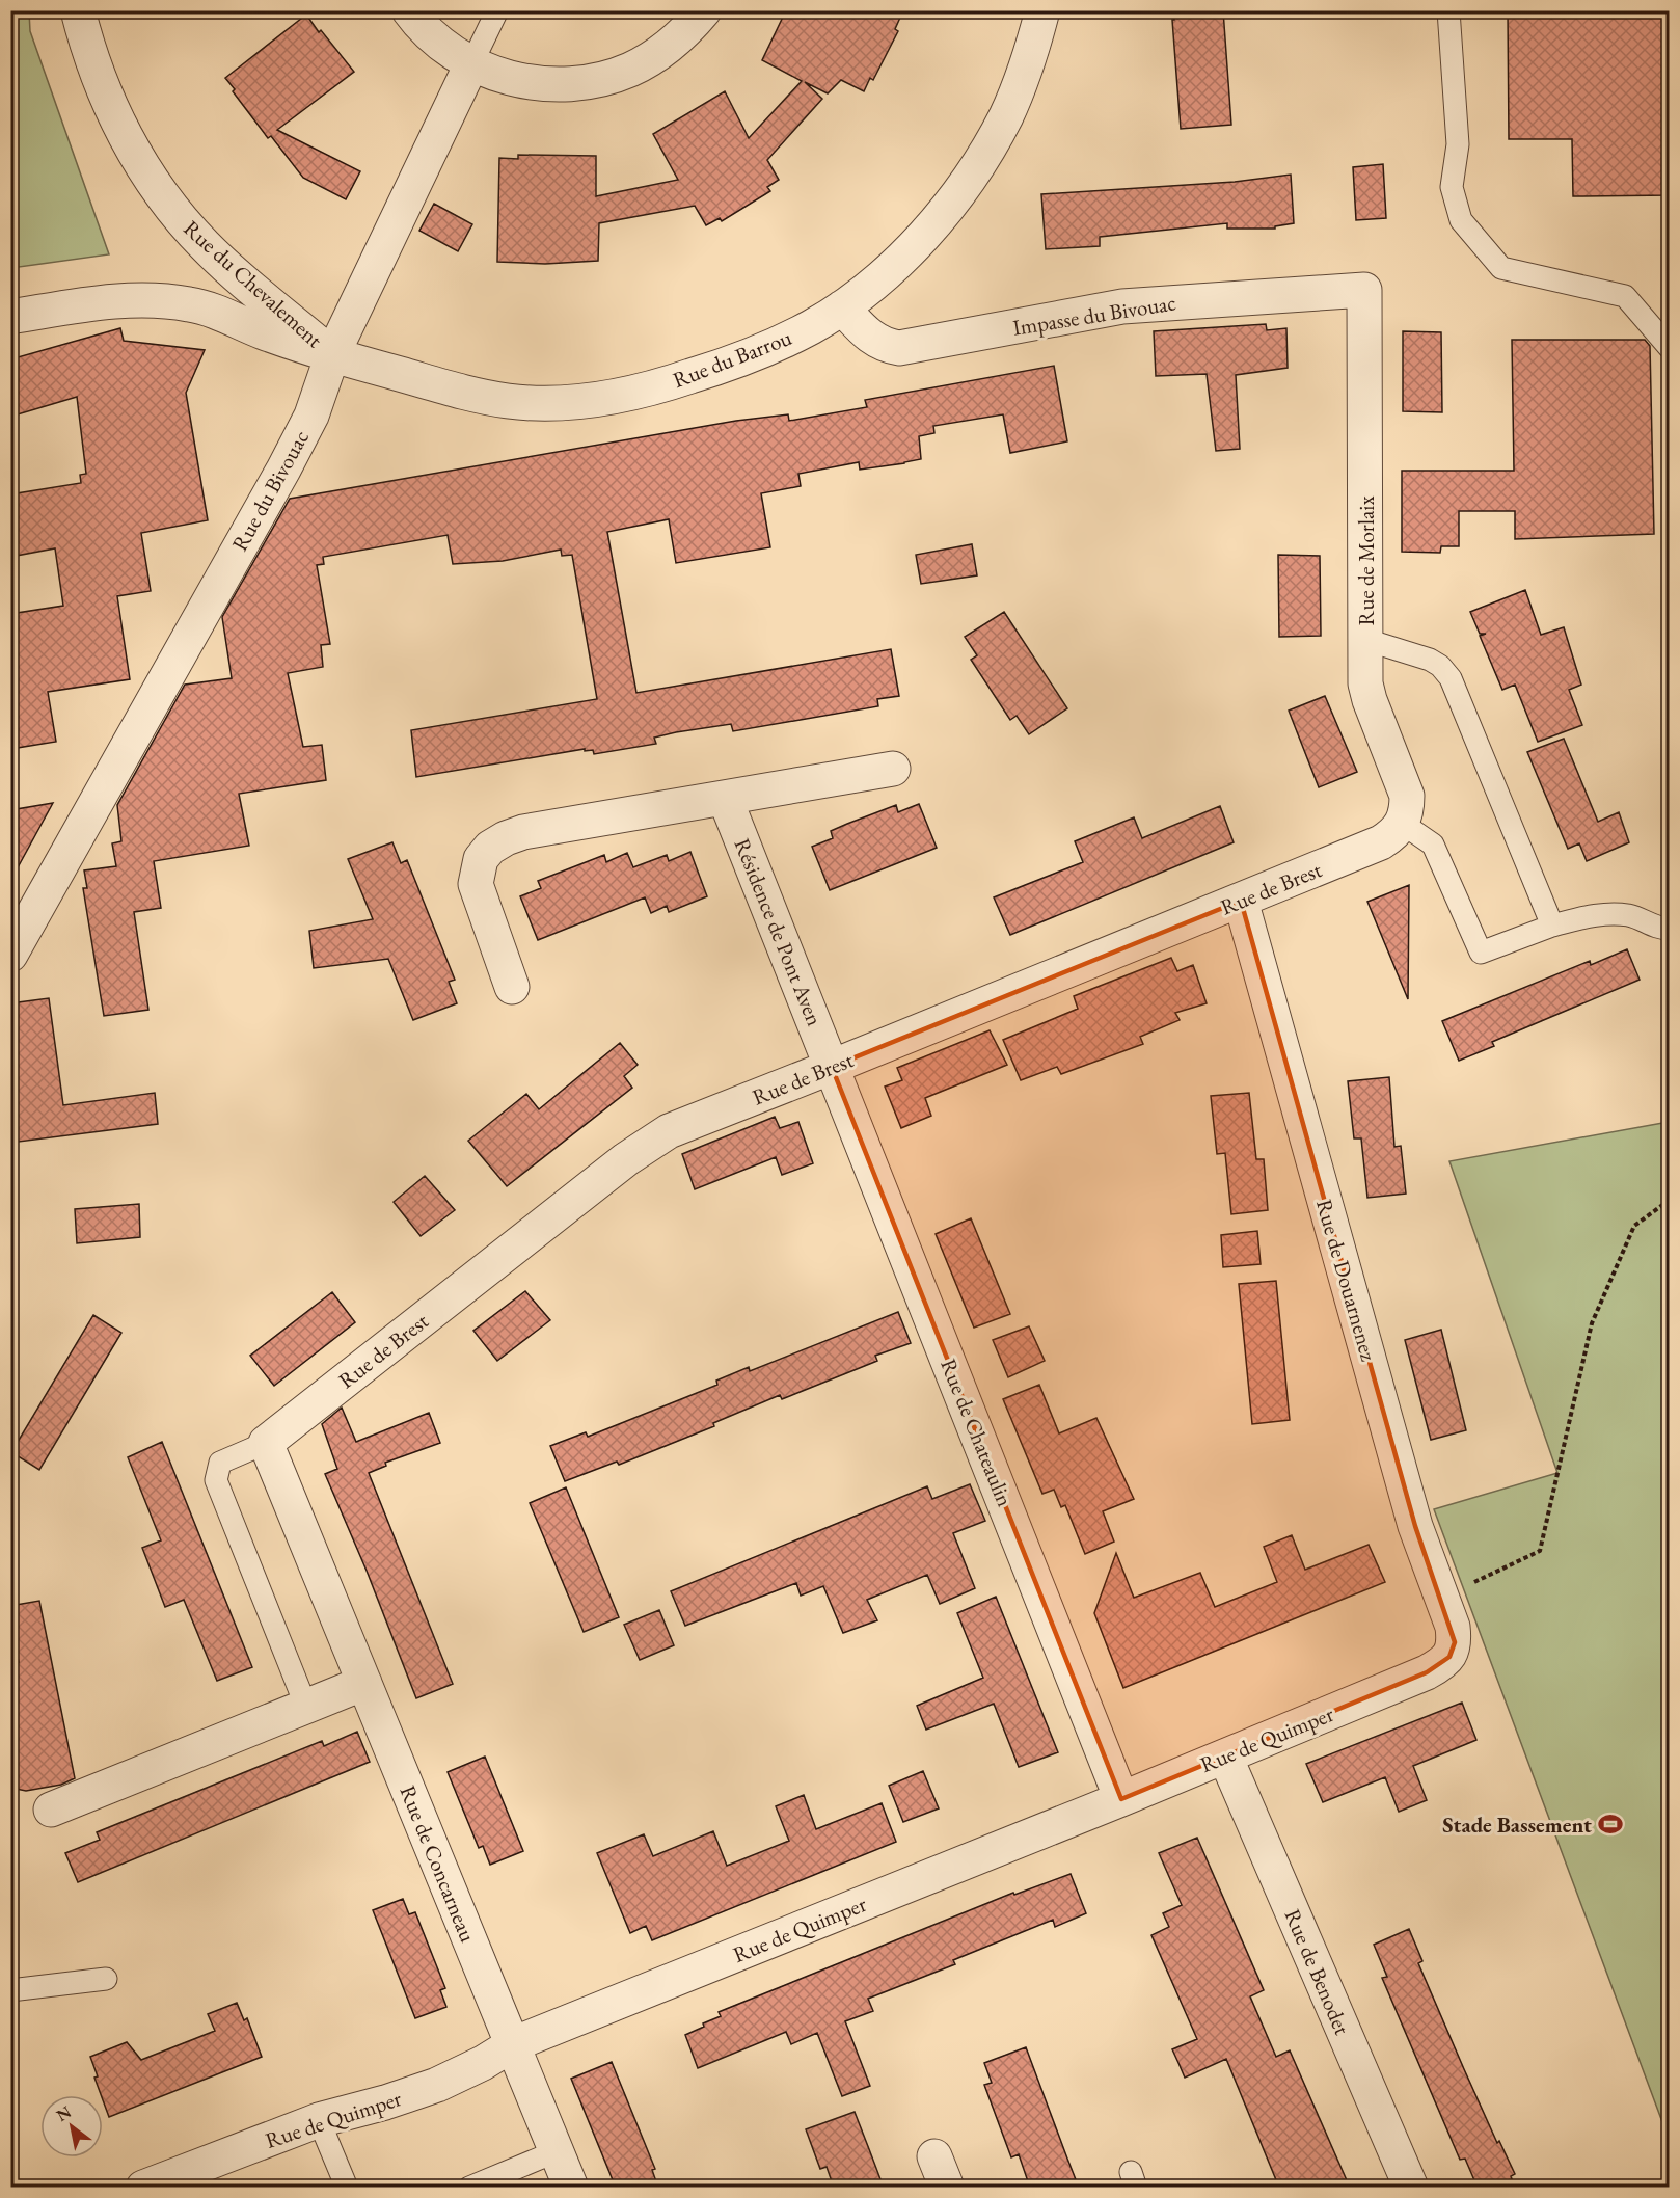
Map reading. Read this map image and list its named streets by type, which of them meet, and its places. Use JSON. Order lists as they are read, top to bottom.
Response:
{
  "streets": {
    "street": [
      "Rue du Chevalement",
      "Impasse du Bivouac",
      "Rue du Barrou",
      "Rue du Bivouac",
      "Rue de Morlaix",
      "Rue de Brest",
      "Résidence de Pont Aven",
      "Rue de Douarnenez",
      "Rue de Chateaulin",
      "Rue de Quimper",
      "Rue de Concarneau",
      "Rue de Benodet"
    ]
  },
  "crossings": [
    ["Rue du Chevalement", "Rue du Barrou"],
    ["Rue du Chevalement", "Rue du Bivouac"],
    ["Impasse du Bivouac", "Rue du Barrou"],
    ["Impasse du Bivouac", "Rue de Morlaix"],
    ["Rue du Barrou", "Rue du Bivouac"],
    ["Rue de Morlaix", "Rue de Brest"],
    ["Rue de Brest", "Résidence de Pont Aven"],
    ["Rue de Brest", "Rue de Douarnenez"],
    ["Rue de Brest", "Rue de Chateaulin"],
    ["Rue de Brest", "Rue de Concarneau"],
    ["Résidence de Pont Aven", "Rue de Chateaulin"],
    ["Rue de Douarnenez", "Rue de Quimper"],
    ["Rue de Chateaulin", "Rue de Quimper"],
    ["Rue de Quimper", "Rue de Concarneau"],
    ["Rue de Quimper", "Rue de Benodet"]
  ],
  "places": {
    "sports": ["Stade Bassement"]
  },
  "north": "top left"
}
